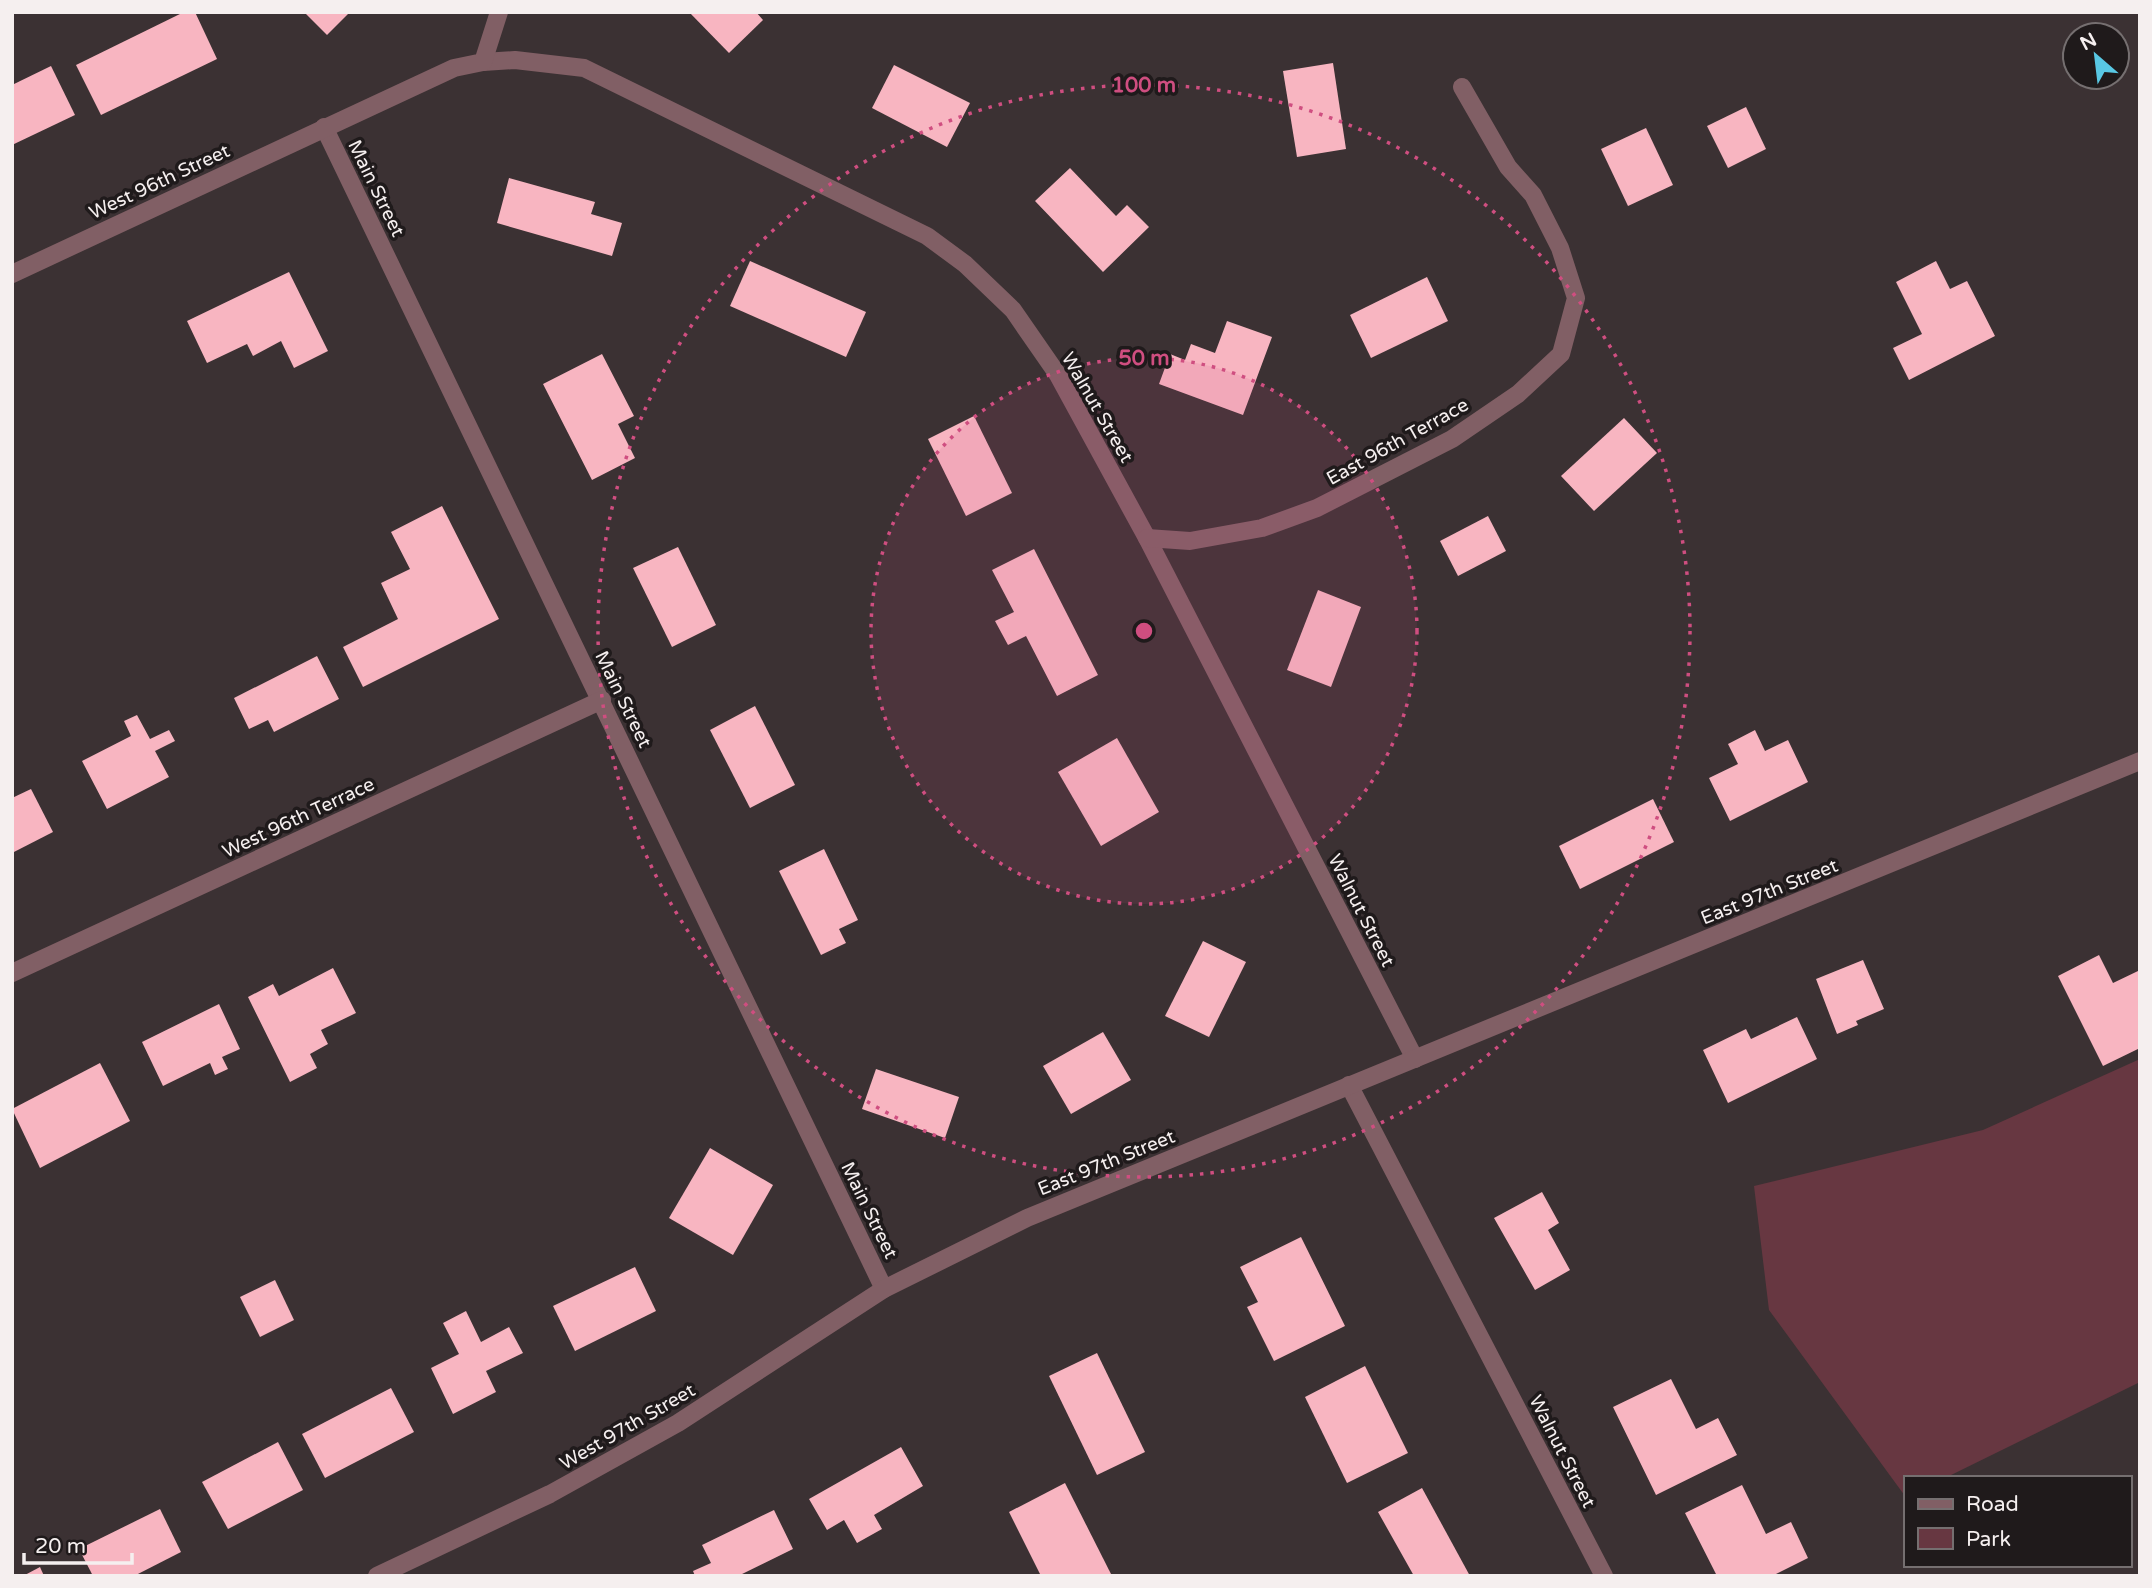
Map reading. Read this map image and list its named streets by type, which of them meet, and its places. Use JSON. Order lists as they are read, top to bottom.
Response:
{
  "streets": {
    "street": [
      "West 96th Street",
      "Main Street",
      "Walnut Street",
      "East 96th Terrace",
      "West 96th Terrace",
      "East 97th Street",
      "West 97th Street"
    ]
  },
  "crossings": [
    ["West 96th Street", "Main Street"],
    ["West 96th Street", "Walnut Street"],
    ["Main Street", "Walnut Street"],
    ["Main Street", "West 96th Terrace"],
    ["Main Street", "East 97th Street"],
    ["Main Street", "West 97th Street"],
    ["Walnut Street", "East 96th Terrace"],
    ["Walnut Street", "East 97th Street"],
    ["East 97th Street", "West 97th Street"]
  ],
  "legend": ["Road", "Park"],
  "scale_bar": "20 m",
  "north": "top left",
  "rings": ["100 m", "50 m"]
}
